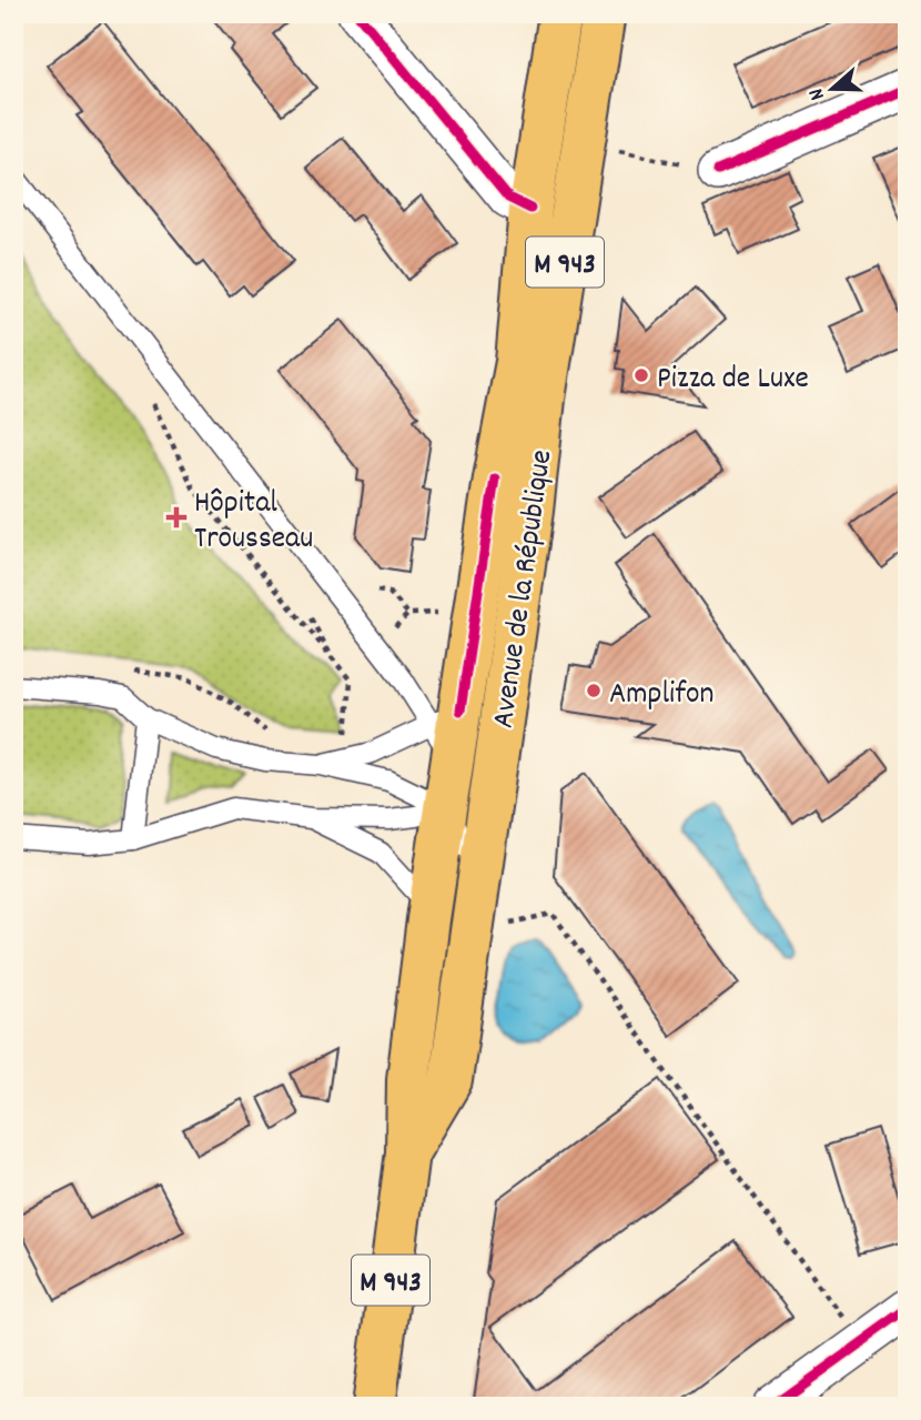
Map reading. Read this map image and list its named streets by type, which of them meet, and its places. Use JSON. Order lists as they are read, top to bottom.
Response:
{
  "streets": {
    "main road": ["M 943", "Avenue de la République"]
  },
  "places": {
    "other": ["Pizza de Luxe", "Amplifon"],
    "health": ["Hôpital Trousseau"]
  },
  "north": "left"
}
